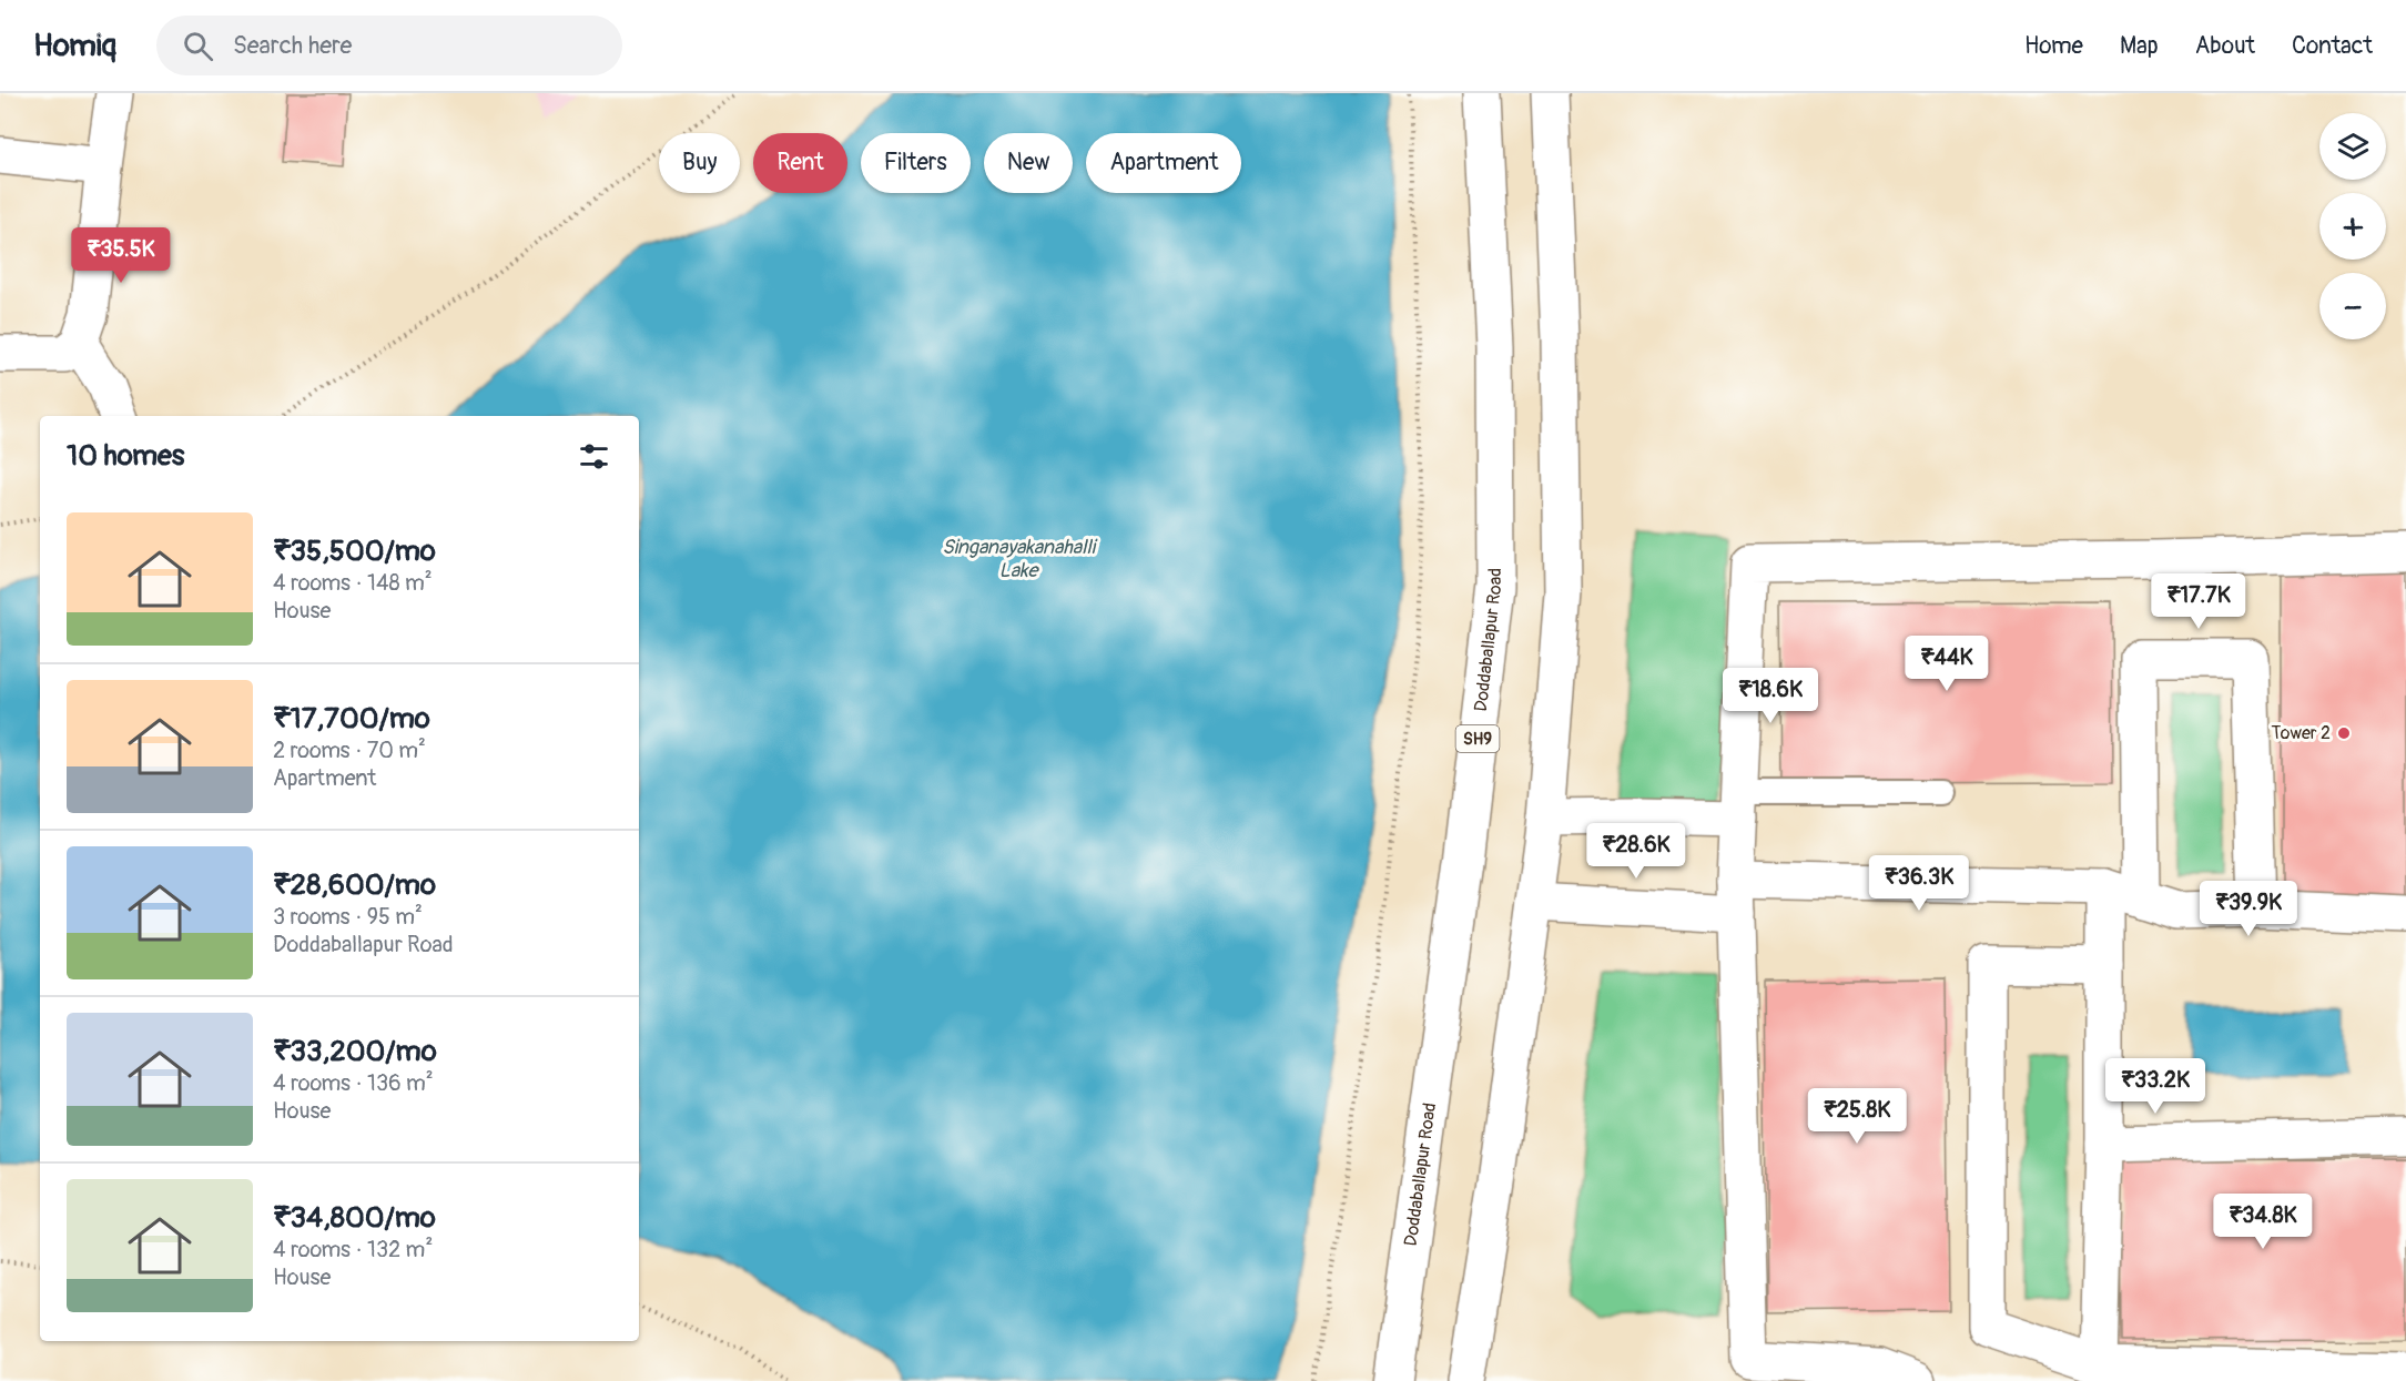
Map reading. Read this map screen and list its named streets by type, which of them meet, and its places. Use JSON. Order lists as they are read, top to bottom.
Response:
{
  "streets": {
    "street": ["Doddaballapur Road", "SH9"]
  },
  "water": ["Singanayakanahalli Lake"],
  "places": ["Tower 2"],
  "page": {
    "header": "Homiq",
    "search": "Search here",
    "nav": [
      "Home",
      "Map",
      "About",
      "Contact"
    ],
    "map_buttons": ["+", "−"],
    "chip": [
      "Buy",
      "Rent",
      "Filters",
      "New",
      "Apartment"
    ],
    "price": [
      "₹35.5K",
      "₹17.7K",
      "₹44K",
      "₹18.6K",
      "₹28.6K",
      "₹36.3K",
      "₹39.9K",
      "₹33.2K",
      "₹25.8K",
      "₹34.8K"
    ],
    "heading": "10 homes",
    "list": [
      {
        "name": "₹35,500/mo",
        "note": "4 rooms · 148 m² · House"
      },
      {
        "name": "₹17,700/mo",
        "note": "2 rooms · 70 m² · Apartment"
      },
      {
        "name": "₹28,600/mo",
        "note": "3 rooms · 95 m² · Doddaballapur Road"
      },
      {
        "name": "₹33,200/mo",
        "note": "4 rooms · 136 m² · House"
      },
      {
        "name": "₹34,800/mo",
        "note": "4 rooms · 132 m² · House"
      }
    ]
  }
}
